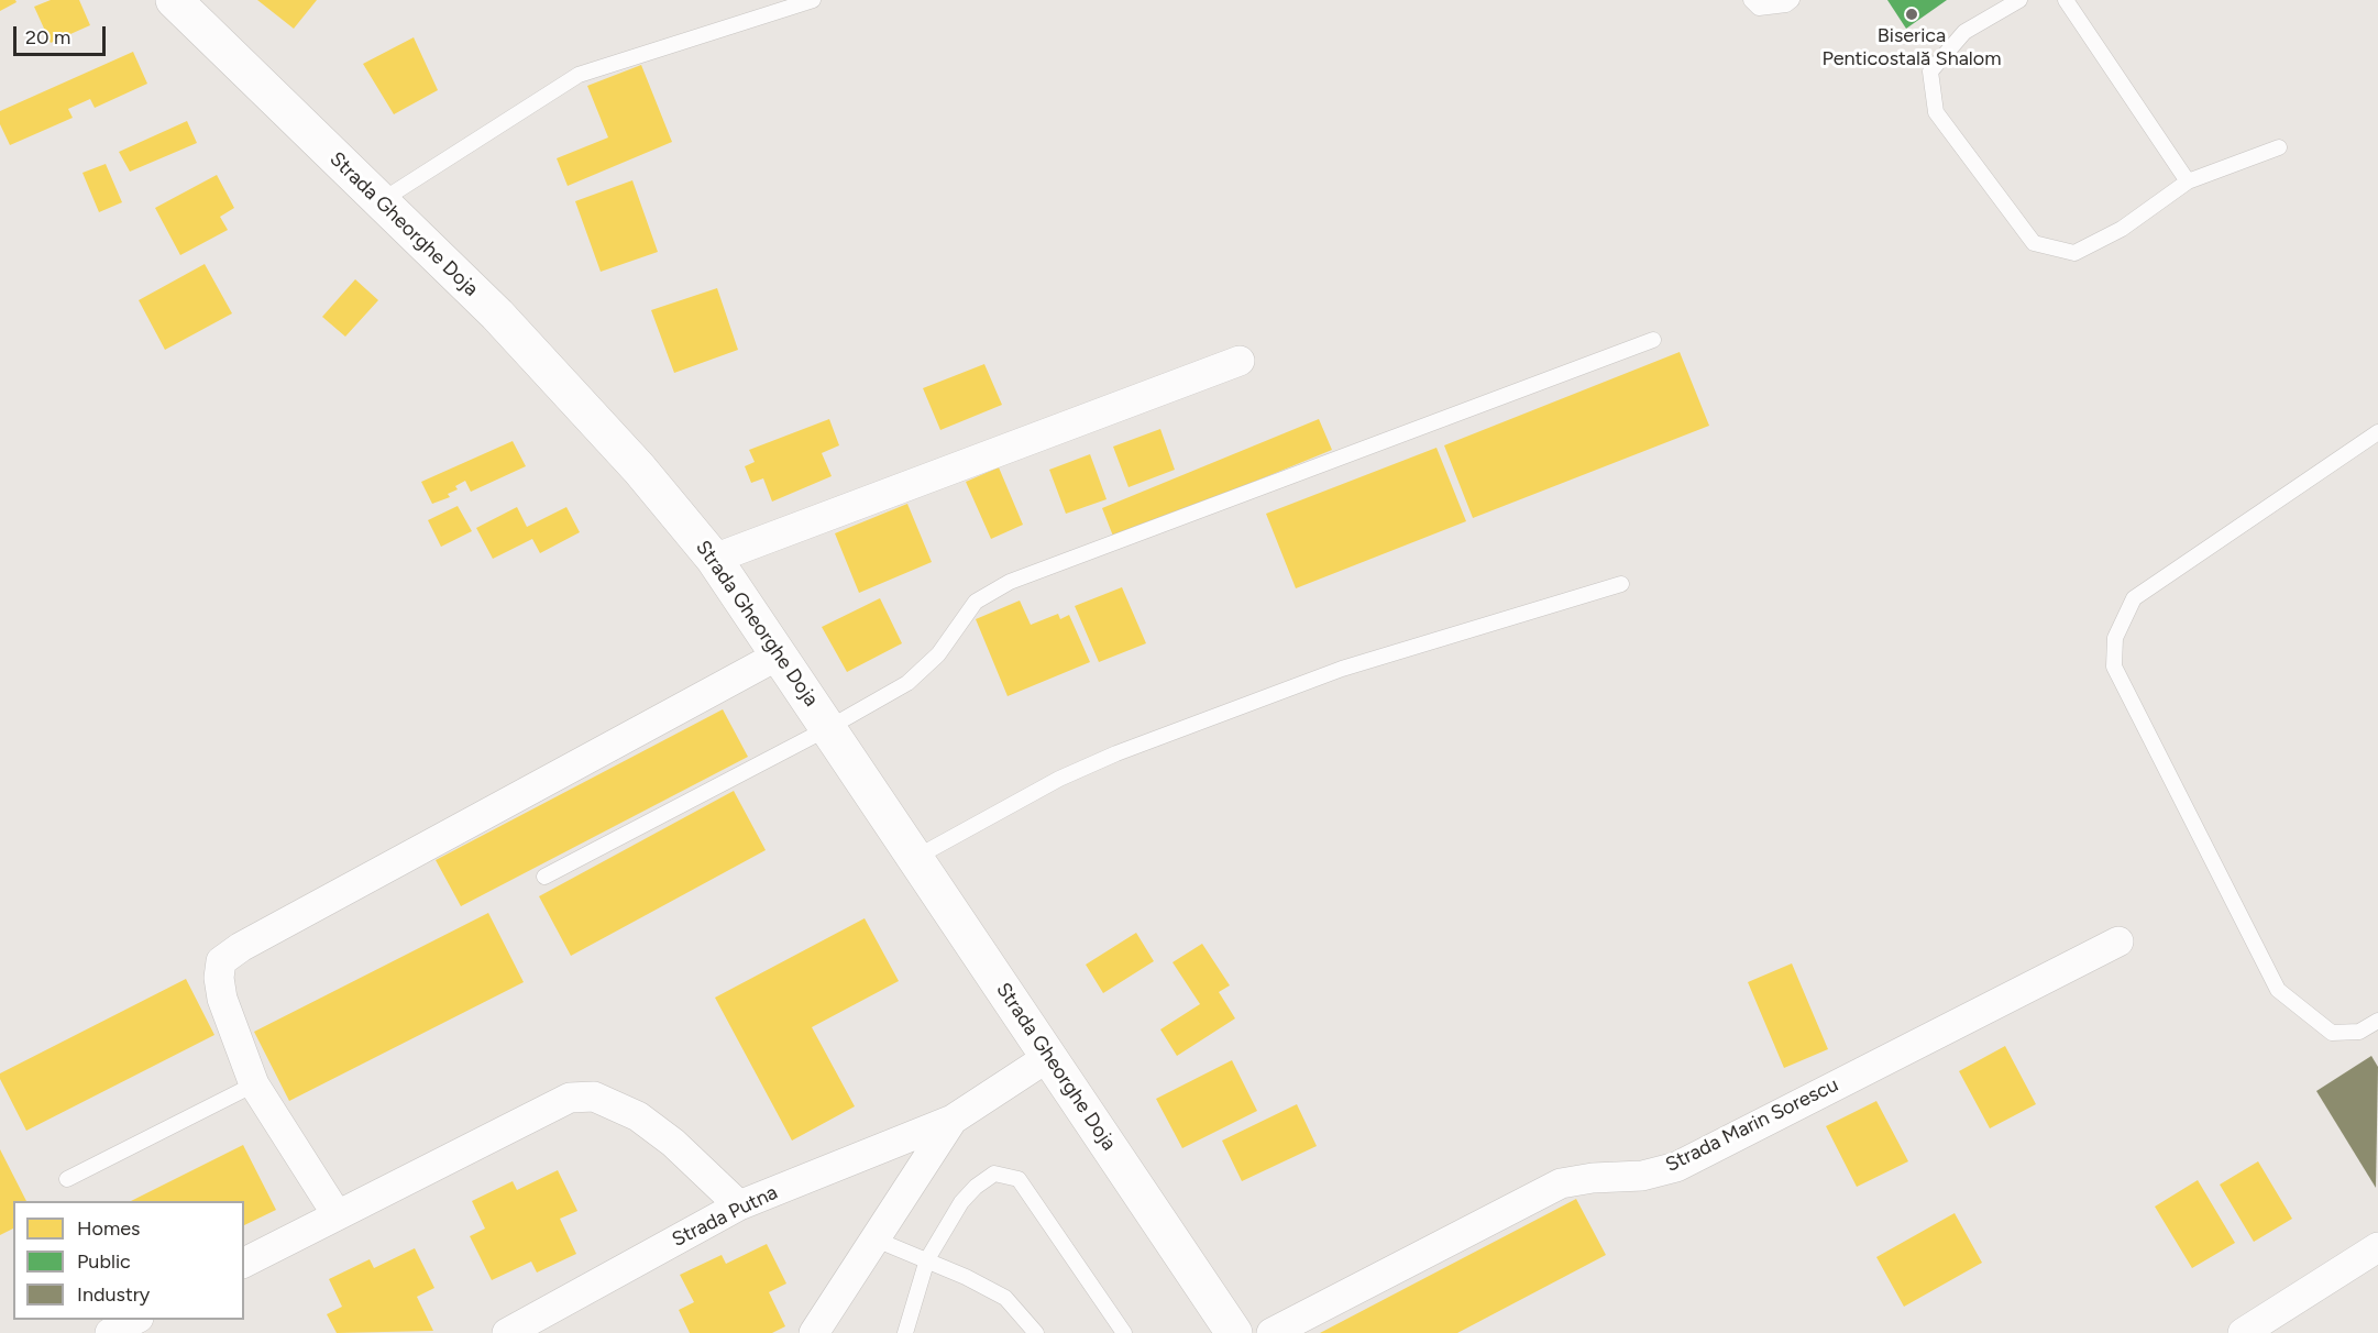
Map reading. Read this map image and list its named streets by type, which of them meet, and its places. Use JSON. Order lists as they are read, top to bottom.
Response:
{
  "streets": {
    "main road": ["Strada Gheorghe Doja"],
    "street": ["Strada Marin Sorescu", "Strada Putna"]
  },
  "crossings": [
    ["Strada Gheorghe Doja", "Strada Putna"]
  ],
  "places": ["Biserica Penticostală Shalom"],
  "legend": ["Homes", "Public", "Industry"],
  "scale_bar": "20 m"
}
